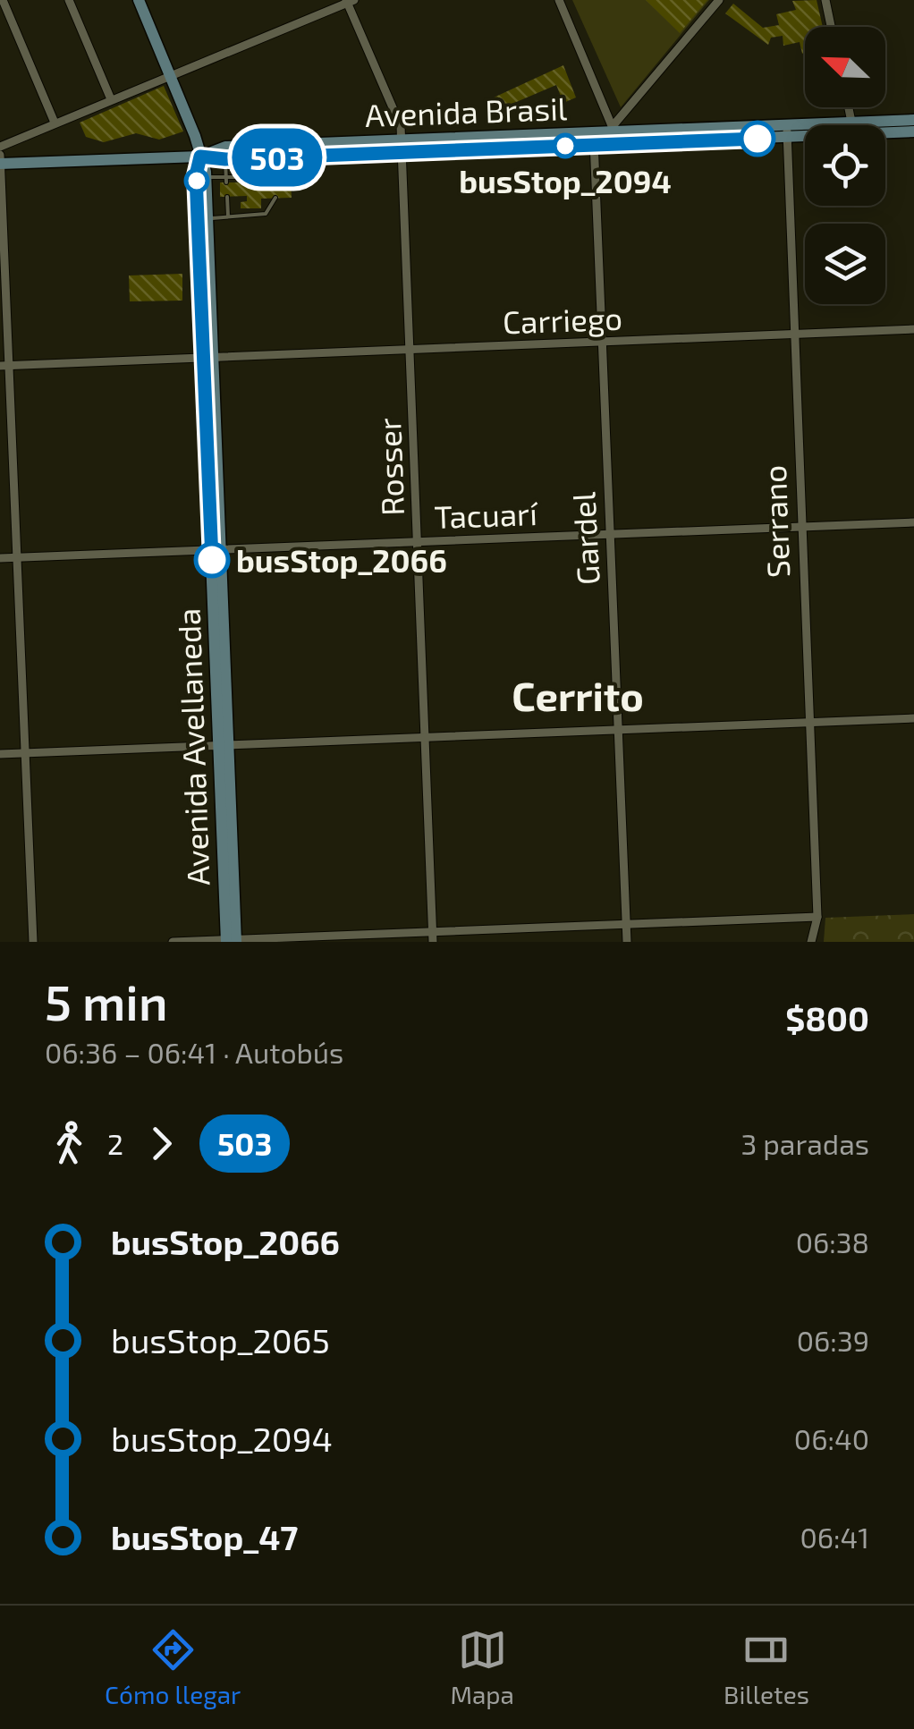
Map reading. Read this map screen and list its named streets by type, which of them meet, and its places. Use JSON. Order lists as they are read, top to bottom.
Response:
{
  "streets": {
    "main road": ["Avenida Brasil", "Avenida Avellaneda"],
    "street": [
      "Carriego",
      "Rosser",
      "Tacuarí",
      "Serrano",
      "Gardel"
    ]
  },
  "crossings": [
    ["Avenida Brasil", "Rosser"],
    ["Avenida Brasil", "Serrano"],
    ["Avenida Brasil", "Gardel"],
    ["Avenida Brasil", "Avenida Avellaneda"],
    ["Carriego", "Rosser"],
    ["Carriego", "Serrano"],
    ["Carriego", "Gardel"],
    ["Carriego", "Avenida Avellaneda"],
    ["Rosser", "Tacuarí"],
    ["Tacuarí", "Serrano"],
    ["Tacuarí", "Gardel"],
    ["Tacuarí", "Avenida Avellaneda"]
  ],
  "districts": ["Cerrito"],
  "places": ["busStop_2094", "busStop_2066"],
  "lines": ["bus line 503"],
  "north": "top left",
  "page": {
    "on_map": "503",
    "heading": ["5 min", "06:36 – 06:41 · Autobús", "$800"],
    "legs": ["2", "503", "3 paradas"],
    "list": [
      {
        "name": "busStop_2066",
        "value": "06:38"
      },
      {
        "name": "busStop_2065",
        "value": "06:39"
      },
      {
        "name": "busStop_2094",
        "value": "06:40"
      },
      {
        "name": "busStop_47",
        "value": "06:41"
      }
    ],
    "tabs": ["Cómo llegar", "Mapa", "Billetes"]
  }
}
